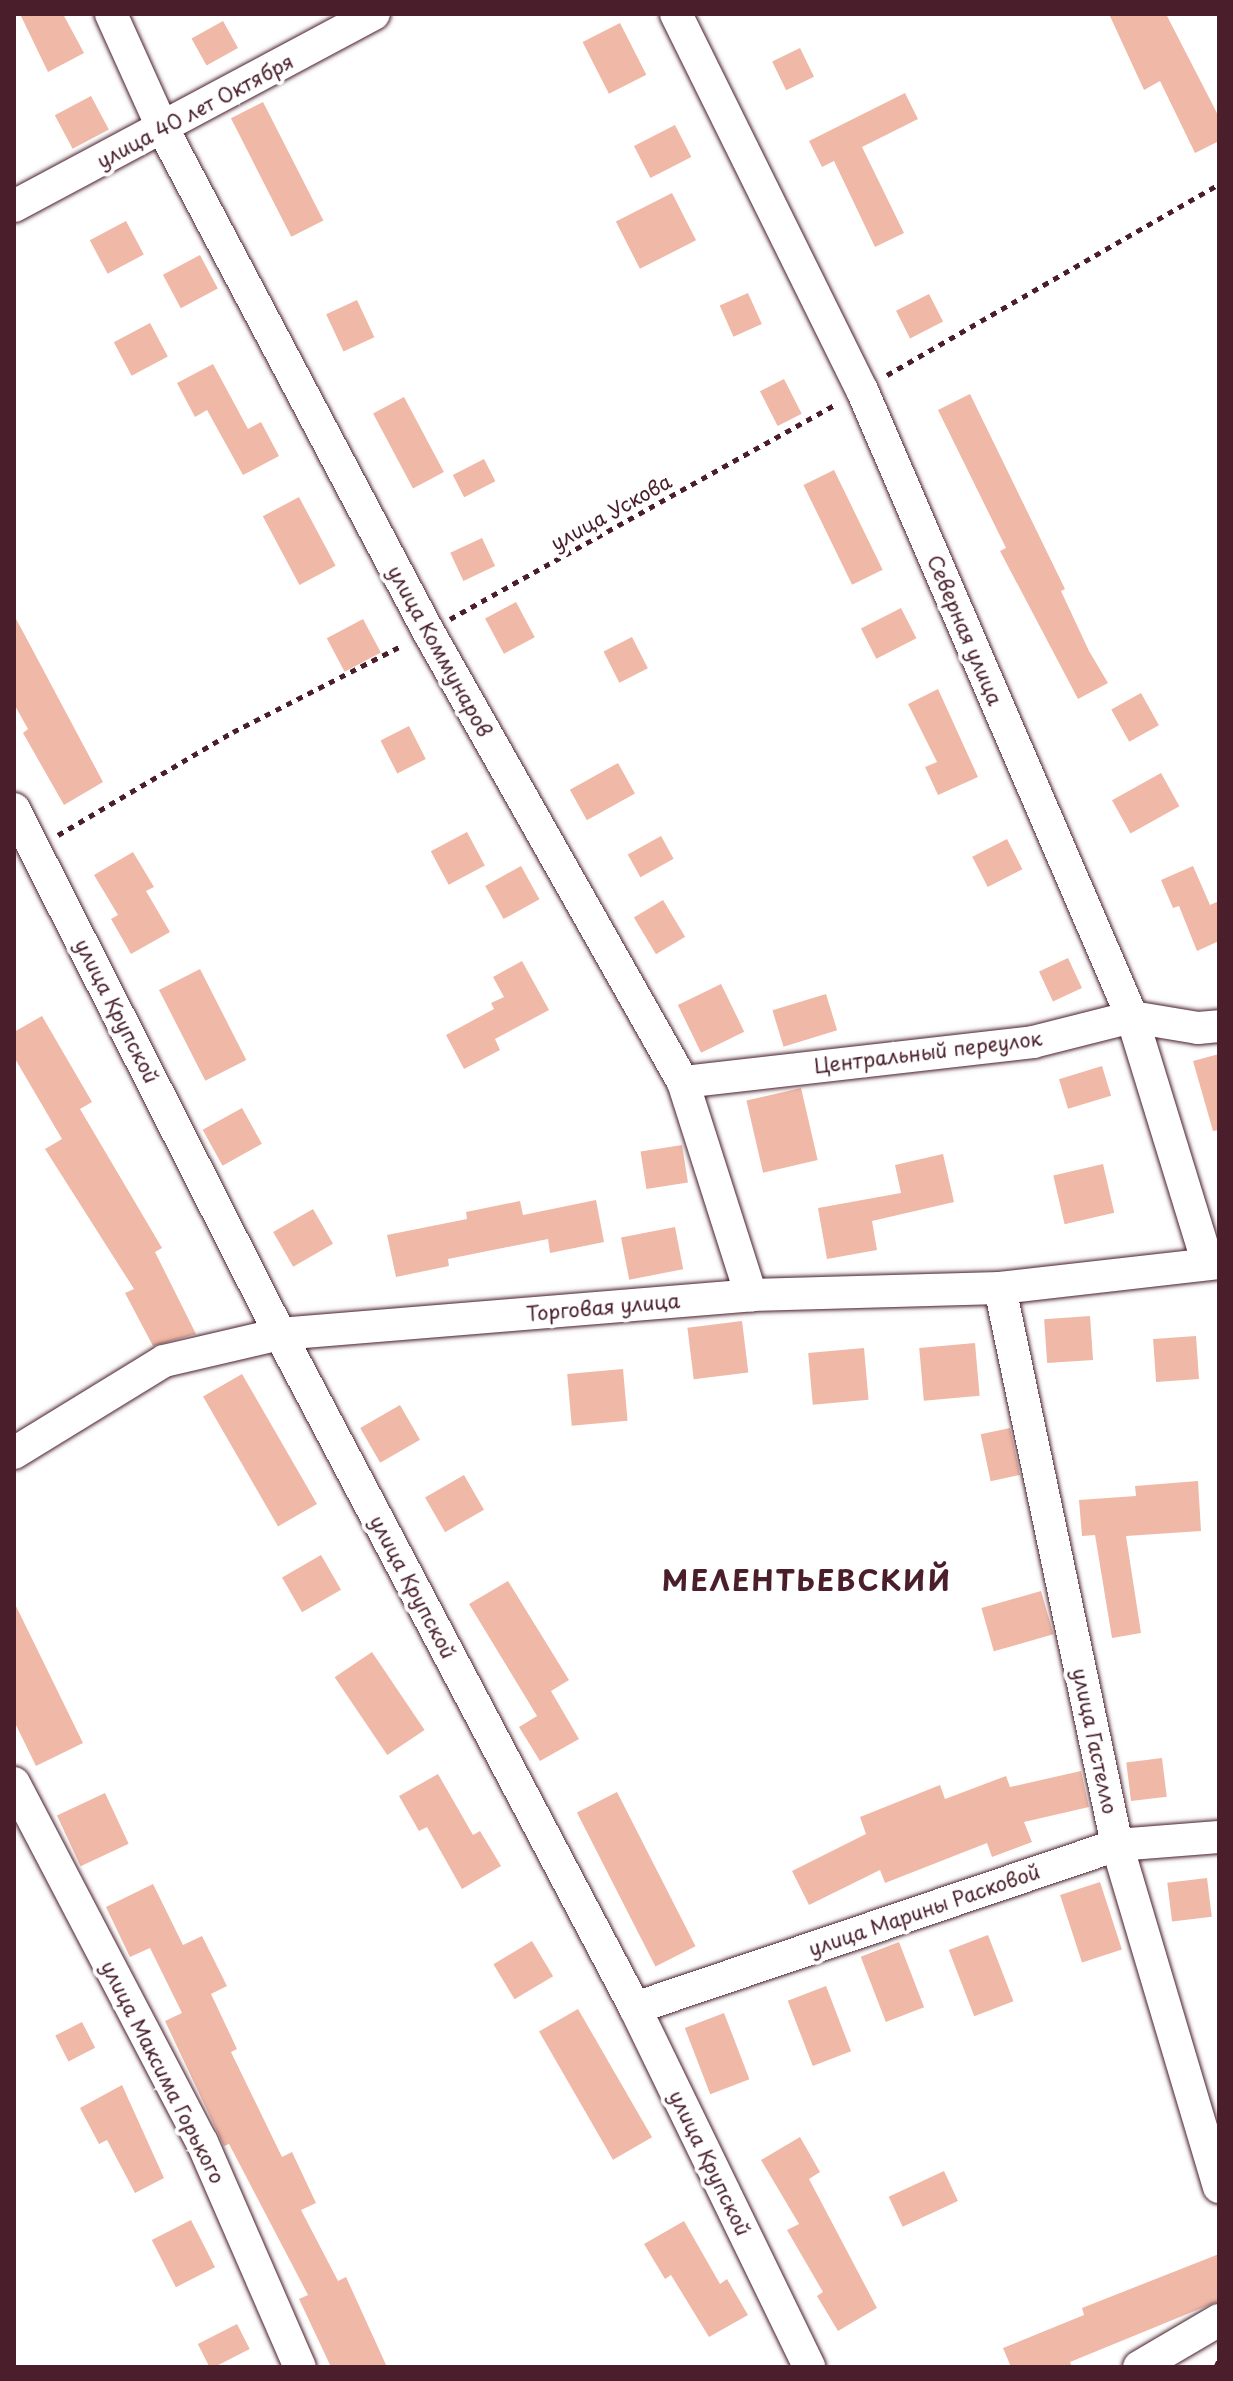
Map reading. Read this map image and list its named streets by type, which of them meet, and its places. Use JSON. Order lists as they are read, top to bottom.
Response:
{
  "streets": {
    "street": [
      "улица 40 лет Октября",
      "Северная улица",
      "улица Коммунаров",
      "улица Крупской",
      "Центральный переулок",
      "Торговая улица",
      "улица Гастелло",
      "улица Марины Расковой",
      "улица Максима Горького"
    ],
    "path": ["улица Ускова"]
  },
  "crossings": [
    ["улица 40 лет Октября", "улица Коммунаров"],
    ["улица Ускова", "Северная улица"],
    ["улица Ускова", "улица Коммунаров"],
    ["улица Ускова", "улица Крупской"],
    ["Северная улица", "Центральный переулок"],
    ["Северная улица", "Торговая улица"],
    ["улица Коммунаров", "Центральный переулок"],
    ["улица Коммунаров", "Торговая улица"],
    ["улица Крупской", "Торговая улица"],
    ["улица Крупской", "улица Марины Расковой"],
    ["Торговая улица", "улица Гастелло"],
    ["улица Гастелло", "улица Марины Расковой"]
  ],
  "districts": ["МЕЛЕНТЬЕВСКИЙ"]
}
